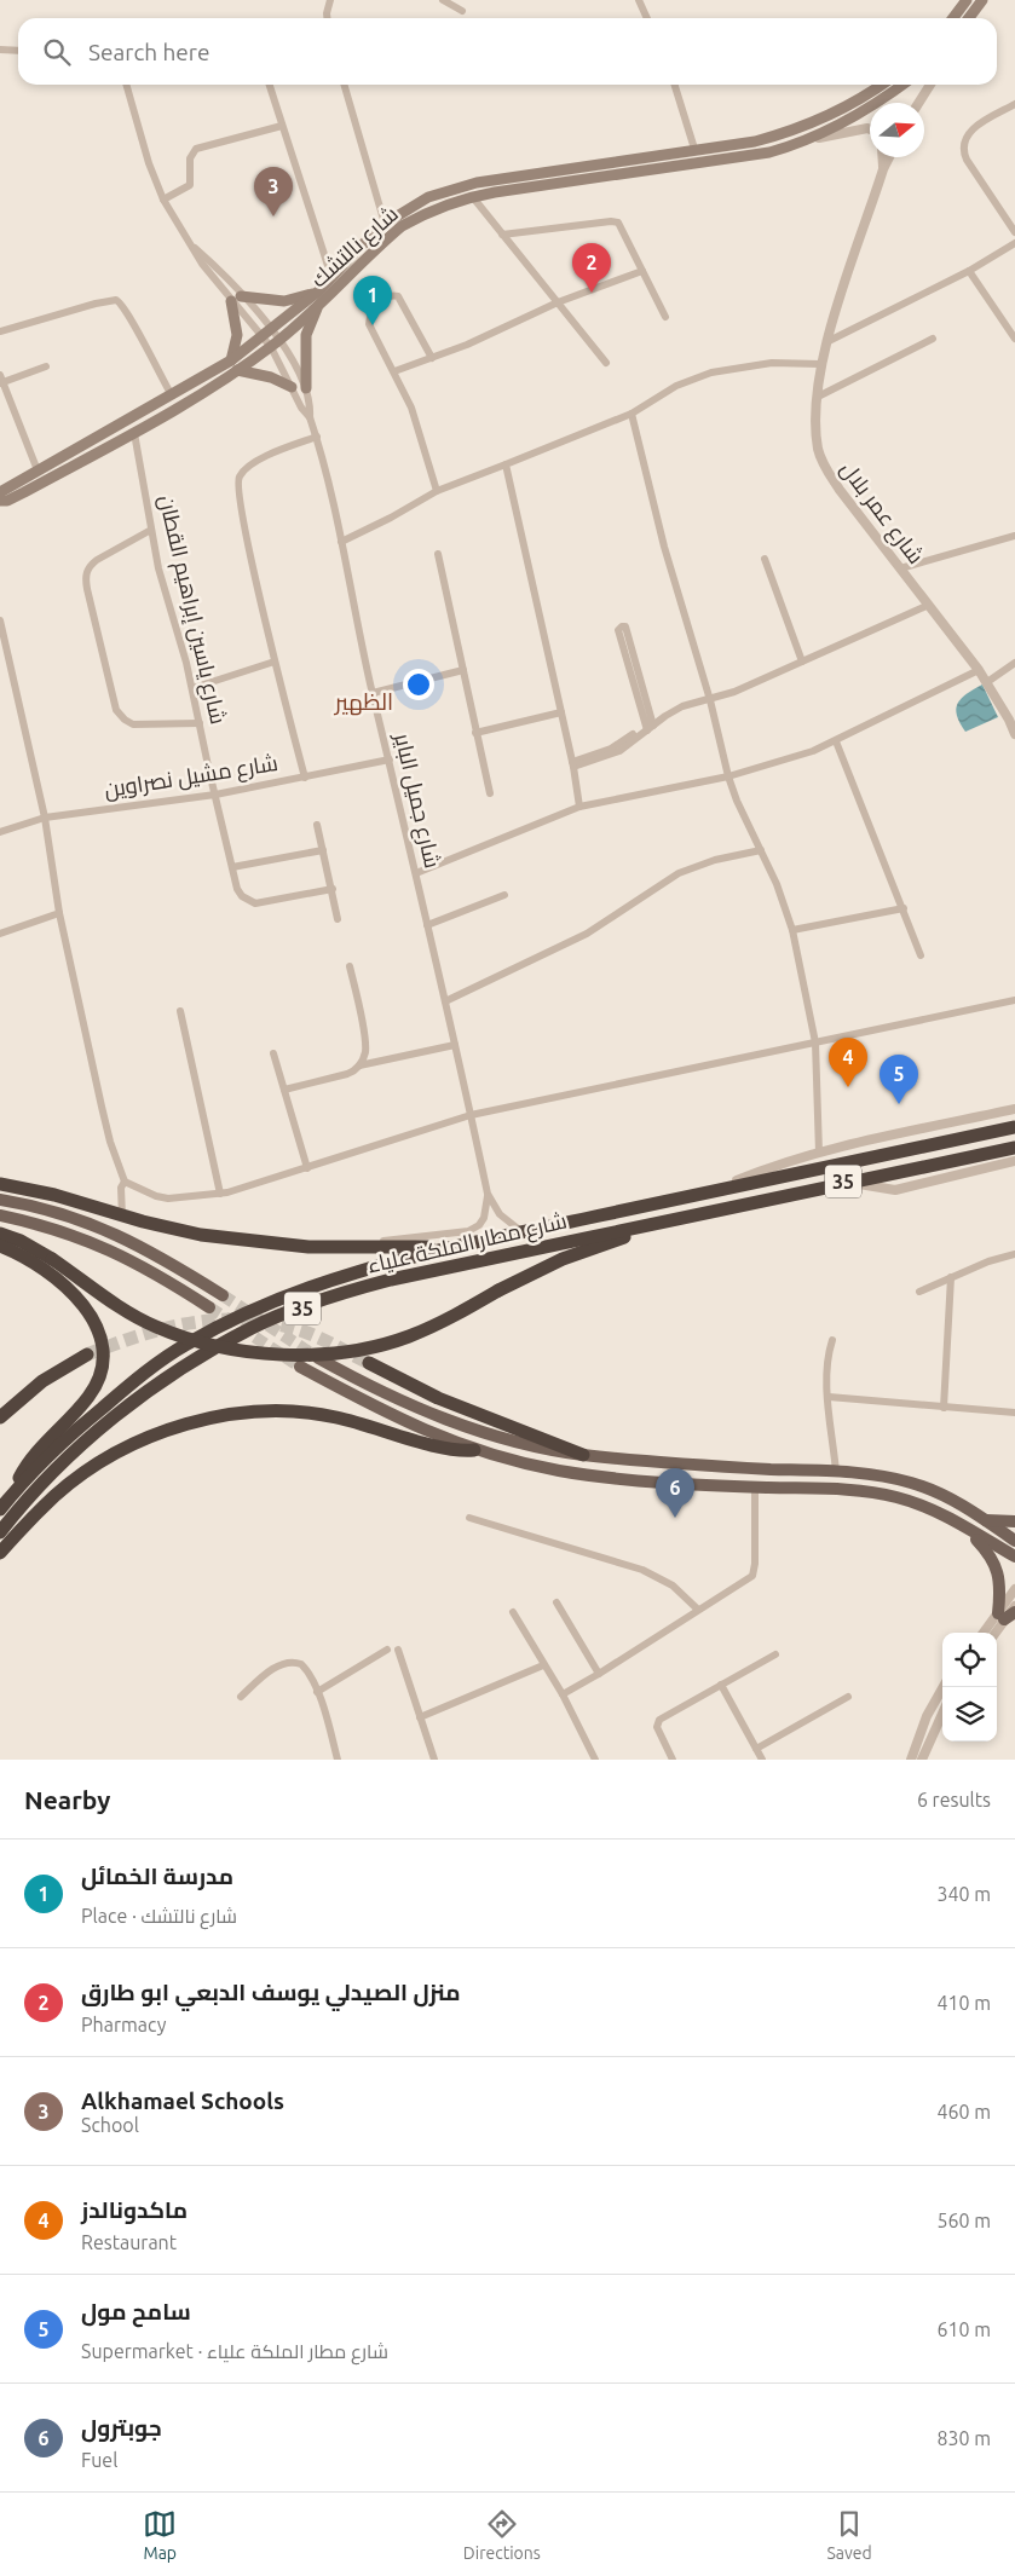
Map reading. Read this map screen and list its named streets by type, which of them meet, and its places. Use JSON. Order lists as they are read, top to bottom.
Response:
{
  "streets": {
    "highway": ["35", "شارع مطار الملكة علياء"],
    "main road": ["شارع نالتشك"],
    "street": [
      "شارع عمر بلال",
      "شارع ياسين إبراهيم القطان",
      "شارع مشيل نصراوين",
      "شارع جميل الباير"
    ]
  },
  "crossings": [
    ["شارع نالتشك", "شارع ياسين إبراهيم القطان"],
    ["شارع نالتشك", "شارع جميل الباير"],
    ["شارع ياسين إبراهيم القطان", "شارع مشيل نصراوين"],
    ["شارع مشيل نصراوين", "شارع جميل الباير"],
    ["شارع جميل الباير", "شارع مطار الملكة علياء"]
  ],
  "districts": ["الظهير"],
  "north": "right",
  "page": {
    "search": "Search here",
    "pins": [
      "3",
      "2",
      "1",
      "4",
      "5",
      "6"
    ],
    "heading": ["Nearby", "6 results"],
    "list": [
      {
        "mark": "1",
        "name": "مدرسة الخمائل",
        "note": "Place · شارع نالتشك",
        "value": "340 m"
      },
      {
        "mark": "2",
        "name": "منزل الصيدلي يوسف الدبعي ابو طارق",
        "note": "Pharmacy",
        "value": "410 m"
      },
      {
        "mark": "3",
        "name": "Alkhamael Schools",
        "note": "School",
        "value": "460 m"
      },
      {
        "mark": "4",
        "name": "ماكدونالدز",
        "note": "Restaurant",
        "value": "560 m"
      },
      {
        "mark": "5",
        "name": "سامح مول",
        "note": "Supermarket · شارع مطار الملكة علياء",
        "value": "610 m"
      },
      {
        "mark": "6",
        "name": "جوبترول",
        "note": "Fuel",
        "value": "830 m"
      }
    ],
    "nav": ["Map", "Directions", "Saved"]
  }
}
